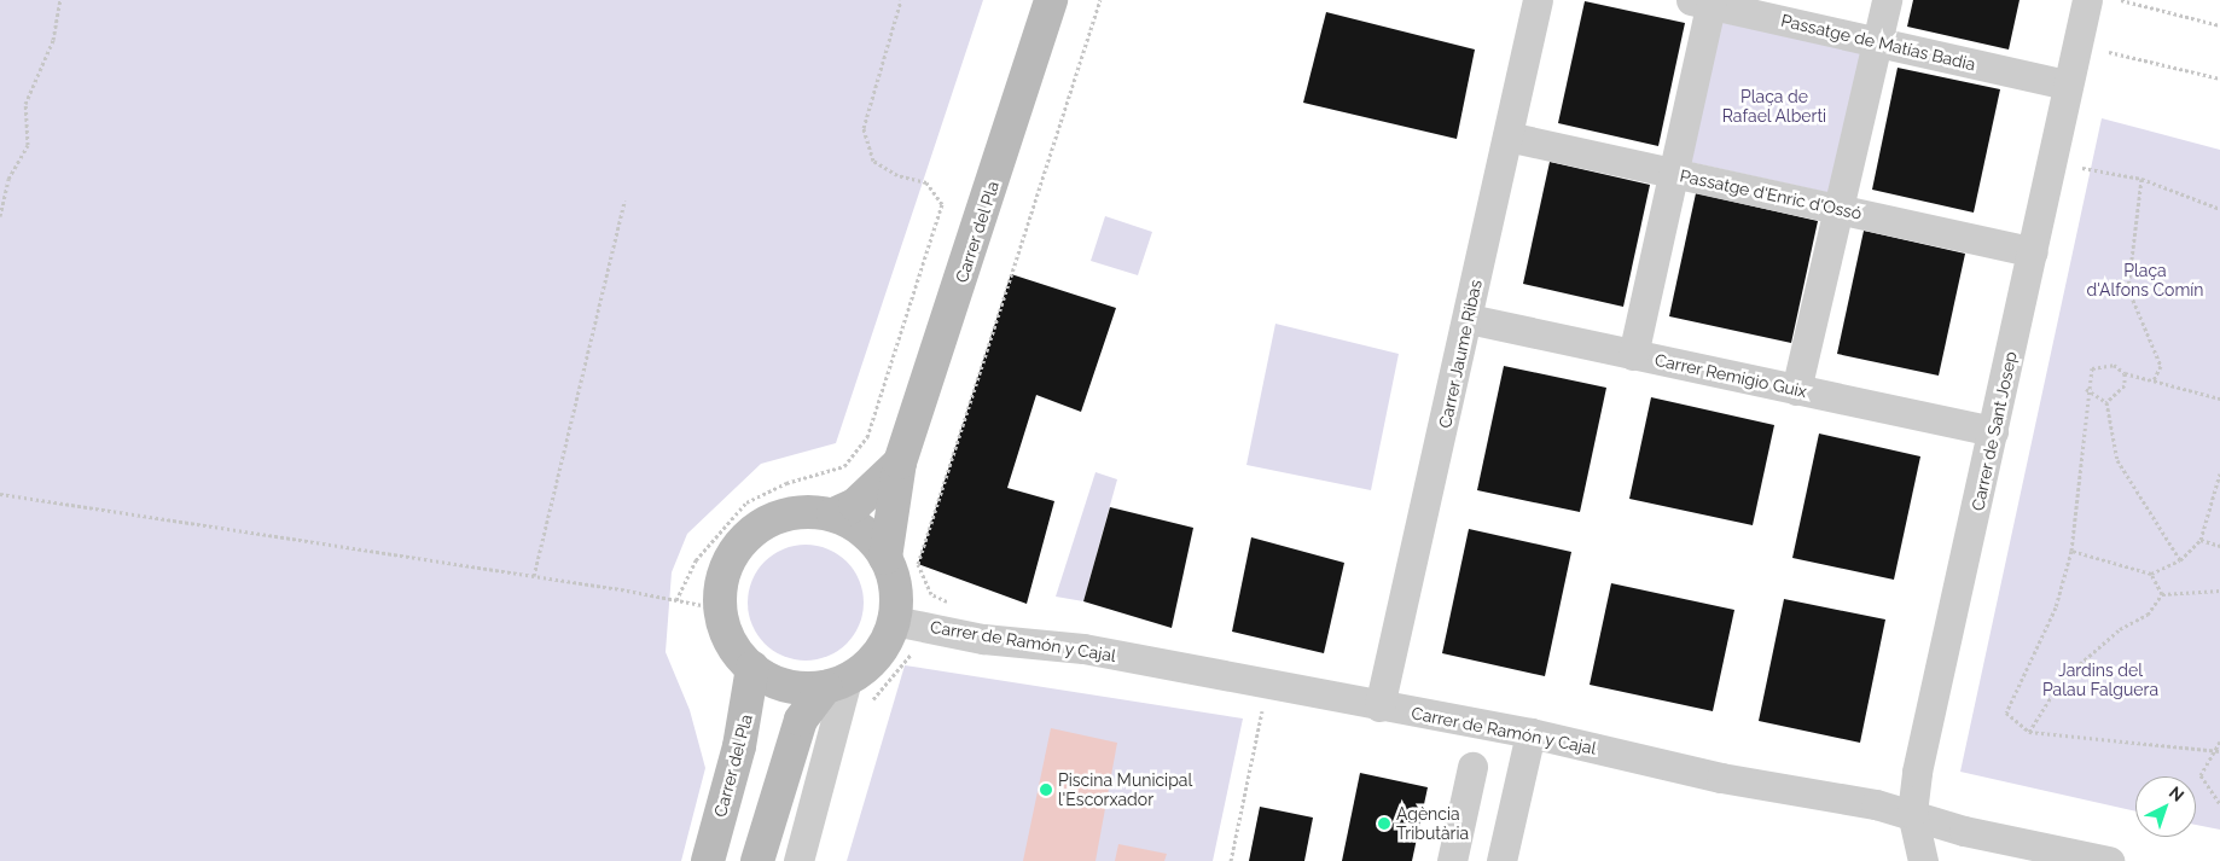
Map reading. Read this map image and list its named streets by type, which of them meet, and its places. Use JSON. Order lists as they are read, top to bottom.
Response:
{
  "streets": {
    "main road": ["Carrer del Pla"],
    "street": [
      "Passatge de Matías Badia",
      "Passatge d'Enric d'Ossó",
      "Carrer Jaume Ribas",
      "Carrer Remigio Guix",
      "Carrer de Sant Josep",
      "Carrer de Ramón y Cajal"
    ]
  },
  "crossings": [
    ["Passatge de Matías Badia", "Carrer de Sant Josep"],
    ["Passatge d'Enric d'Ossó", "Carrer Jaume Ribas"],
    ["Passatge d'Enric d'Ossó", "Carrer de Sant Josep"],
    ["Carrer del Pla", "Carrer de Ramón y Cajal"],
    ["Carrer Jaume Ribas", "Carrer Remigio Guix"],
    ["Carrer Jaume Ribas", "Carrer de Ramón y Cajal"],
    ["Carrer Remigio Guix", "Carrer de Sant Josep"],
    ["Carrer de Sant Josep", "Carrer de Ramón y Cajal"]
  ],
  "parks": ["Plaça de Rafael Alberti", "Plaça d'Alfons Comín", "Jardins del Palau Falguera"],
  "places": ["Piscina Municipal l'Escorxador", "Agència Tributària"],
  "north": "top right"
}
